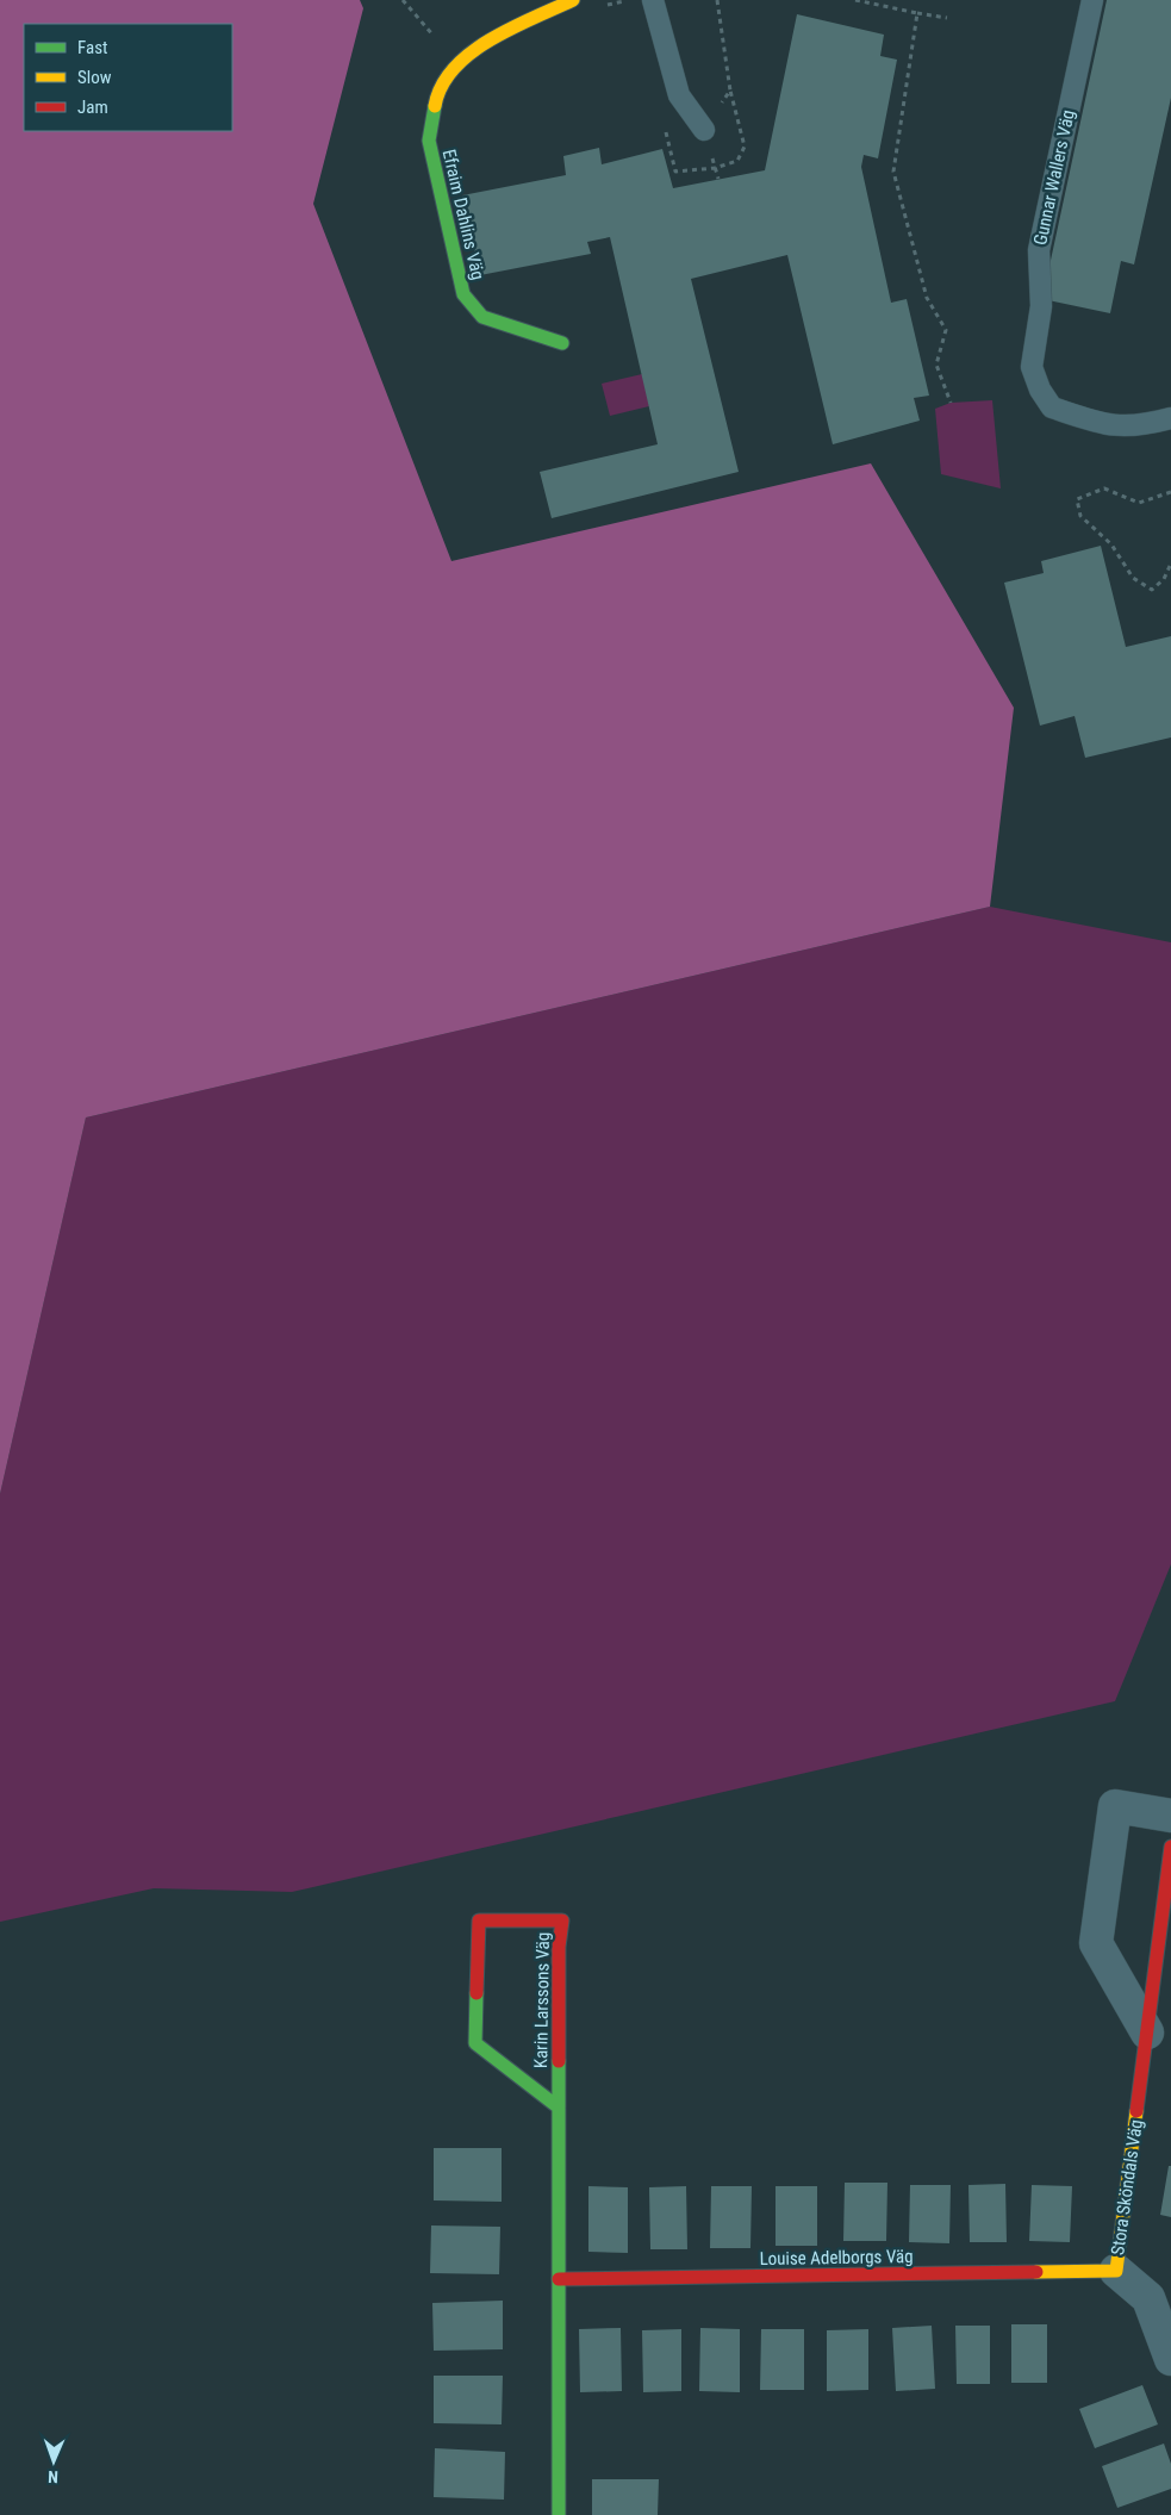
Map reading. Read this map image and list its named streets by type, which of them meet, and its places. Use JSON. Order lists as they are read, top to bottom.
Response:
{
  "streets": {
    "street": [
      "Efraim Dahlins Väg",
      "Karin Larssons Väg",
      "Stora Sköndals Väg",
      "Louise Adelborgs Väg"
    ],
    "lane": ["Gunnar Wallers Väg"]
  },
  "crossings": [
    ["Karin Larssons Väg", "Louise Adelborgs Väg"],
    ["Stora Sköndals Väg", "Louise Adelborgs Väg"]
  ],
  "legend": ["Fast", "Slow", "Jam"],
  "north": "bottom"
}
